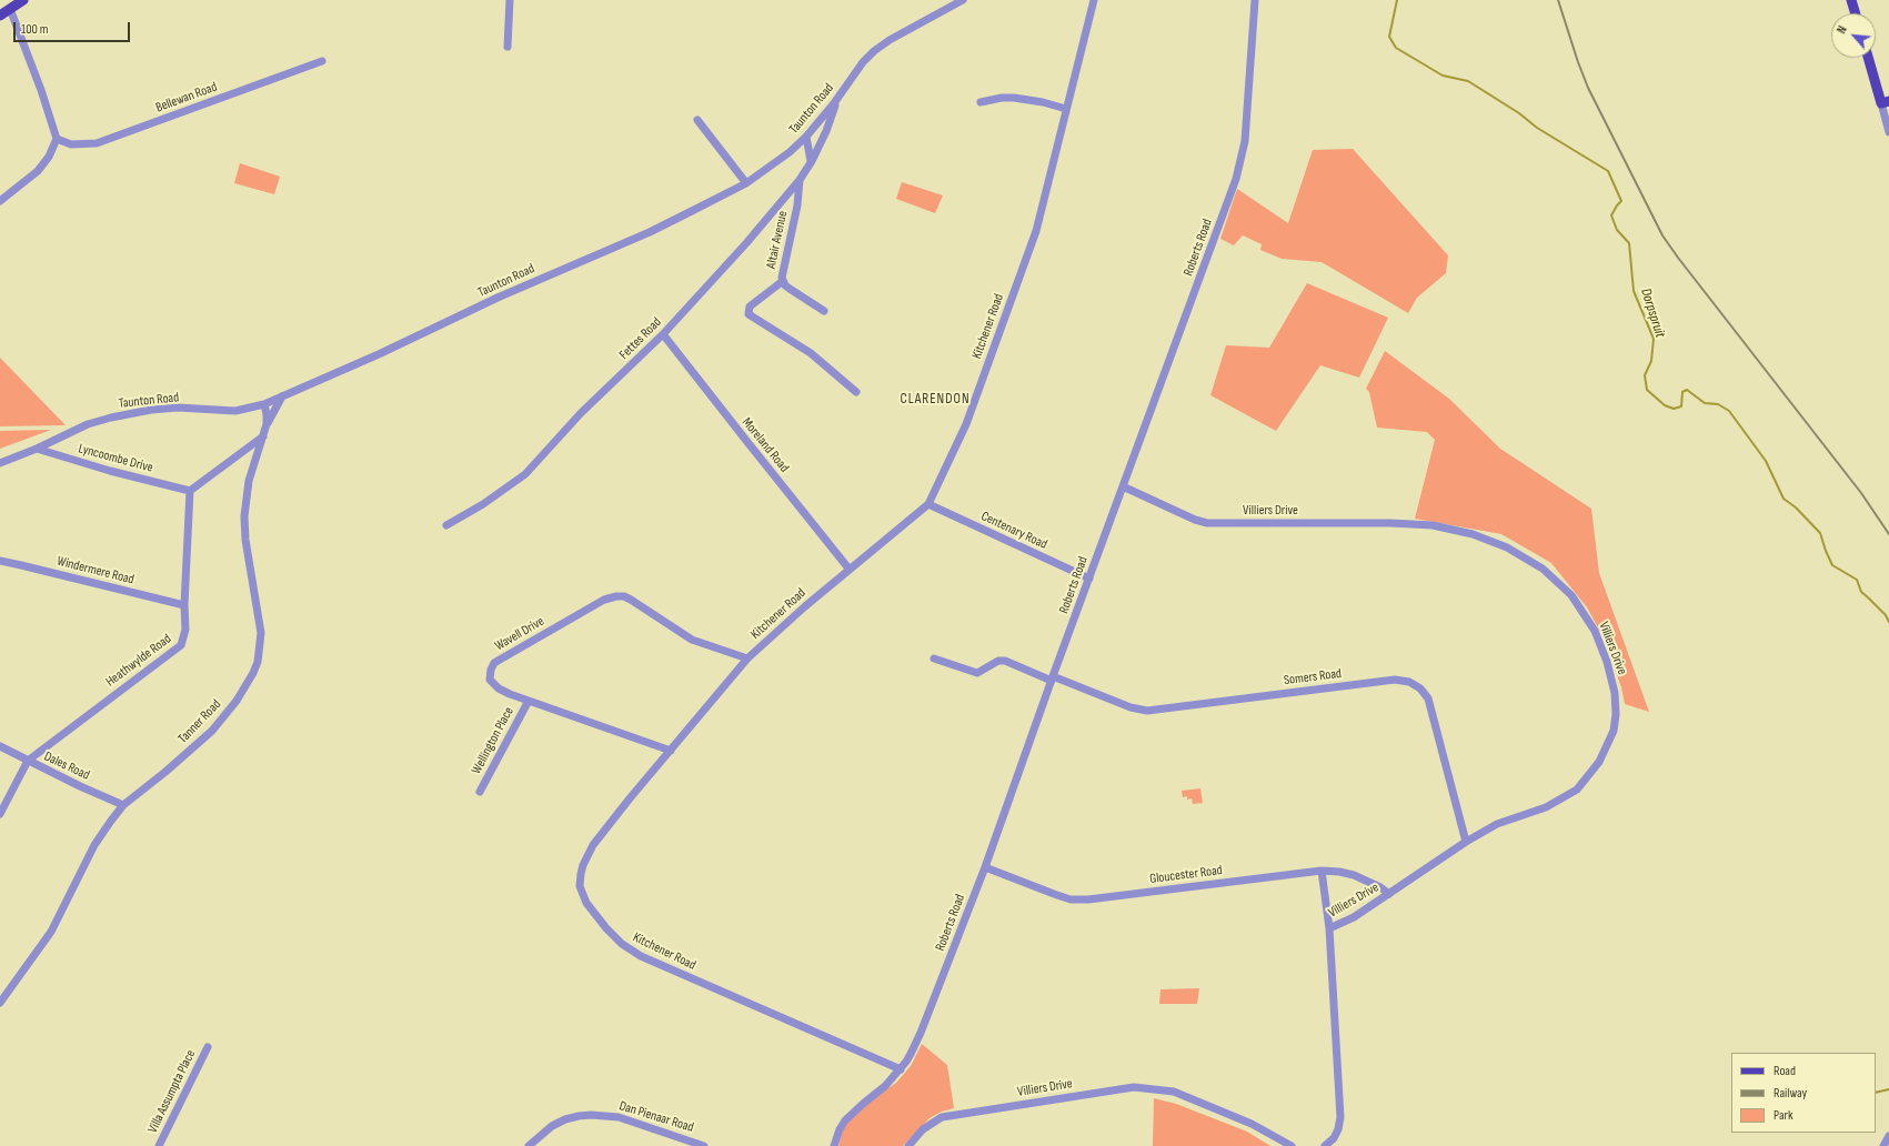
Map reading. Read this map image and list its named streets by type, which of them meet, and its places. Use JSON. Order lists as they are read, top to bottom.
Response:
{
  "streets": {
    "street": [
      "Bellewan Road",
      "Taunton Road",
      "Altair Avenue",
      "Roberts Road",
      "Kitchener Road",
      "Fettes Road",
      "Moreland Road",
      "Lyncoombe Drive",
      "Villiers Drive",
      "Centenary Road",
      "Windermere Road",
      "Wavell Drive",
      "Heathwylde Road",
      "Somers Road",
      "Tanner Road",
      "Wellington Place",
      "Dales Road",
      "Gloucester Road",
      "Villa Assumpta Place",
      "Dan Pienaar Road"
    ]
  },
  "crossings": [
    ["Taunton Road", "Fettes Road"],
    ["Taunton Road", "Lyncoombe Drive"],
    ["Taunton Road", "Tanner Road"],
    ["Altair Avenue", "Fettes Road"],
    ["Roberts Road", "Kitchener Road"],
    ["Roberts Road", "Villiers Drive"],
    ["Roberts Road", "Centenary Road"],
    ["Roberts Road", "Somers Road"],
    ["Roberts Road", "Gloucester Road"],
    ["Kitchener Road", "Moreland Road"],
    ["Kitchener Road", "Centenary Road"],
    ["Kitchener Road", "Wavell Drive"],
    ["Fettes Road", "Moreland Road"],
    ["Lyncoombe Drive", "Heathwylde Road"],
    ["Villiers Drive", "Somers Road"],
    ["Villiers Drive", "Gloucester Road"],
    ["Windermere Road", "Heathwylde Road"],
    ["Wavell Drive", "Wellington Place"],
    ["Heathwylde Road", "Dales Road"],
    ["Tanner Road", "Dales Road"]
  ],
  "districts": ["CLARENDON"],
  "water": ["Dorpspruit"],
  "legend": ["Road", "Railway", "Park"],
  "scale_bar": "100 m",
  "north": "top left"
}
